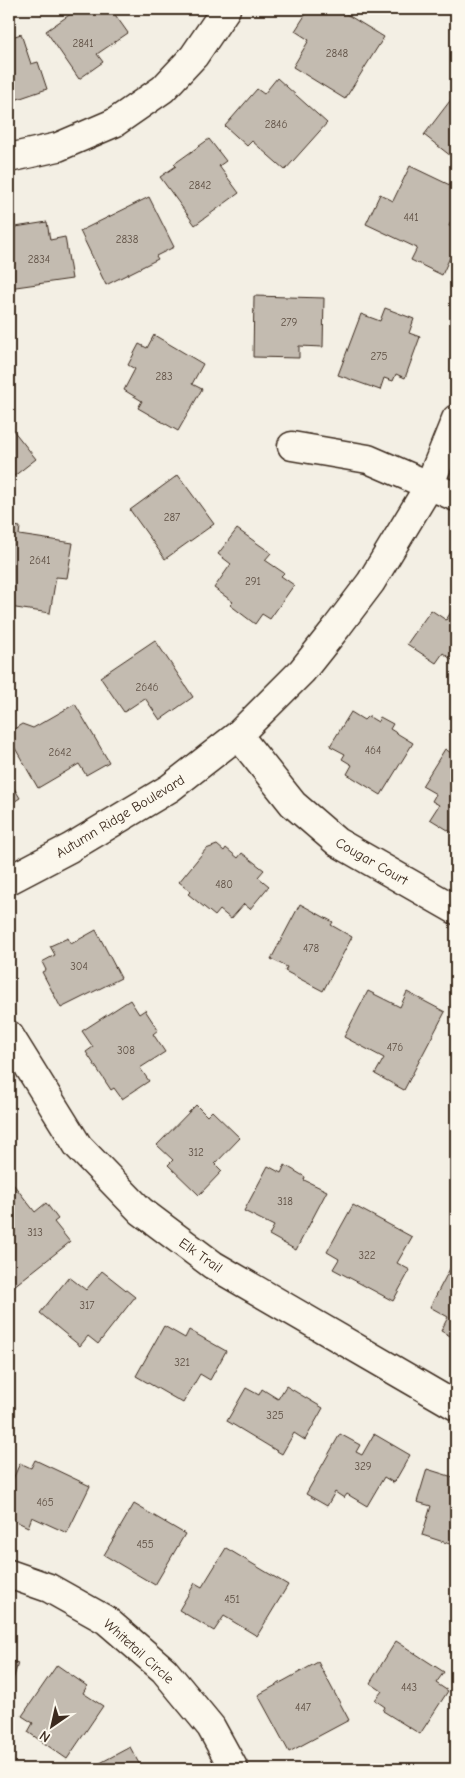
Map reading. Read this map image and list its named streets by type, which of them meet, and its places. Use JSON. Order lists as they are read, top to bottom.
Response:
{
  "streets": {
    "street": [
      "Autumn Ridge Boulevard",
      "Cougar Court",
      "Elk Trail",
      "Whitetail Circle"
    ]
  },
  "crossings": [
    ["Autumn Ridge Boulevard", "Cougar Court"]
  ],
  "house_numbers": [
    "2841",
    "2848",
    "2846",
    "2842",
    "441",
    "2838",
    "2834",
    "279",
    "275",
    "283",
    "287",
    "2641",
    "291",
    "2646",
    "464",
    "2642",
    "480",
    "478",
    "304",
    "476",
    "308",
    "312",
    "318",
    "313",
    "322",
    "317",
    "321",
    "325",
    "329",
    "465",
    "455",
    "451",
    "443",
    "447"
  ],
  "north": "bottom left"
}
